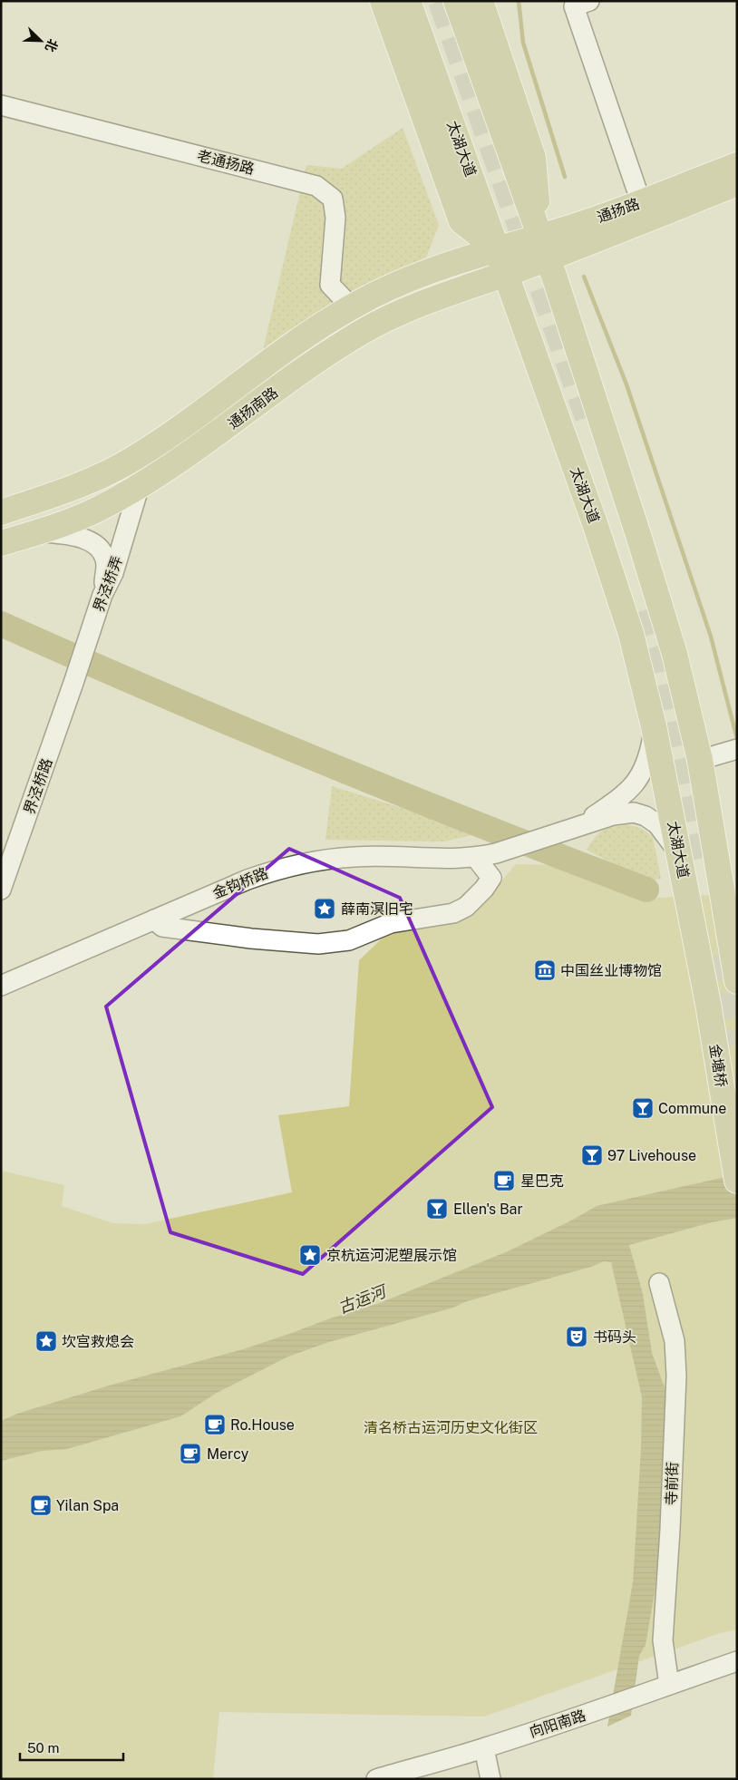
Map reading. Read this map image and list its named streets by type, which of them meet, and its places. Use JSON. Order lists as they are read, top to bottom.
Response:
{
  "streets": {
    "main road": [
      "太湖大道",
      "通扬路",
      "通扬南路",
      "金塘桥"
    ],
    "street": [
      "老通扬路",
      "界泾桥弄",
      "界泾桥路",
      "金钩桥路",
      "寺前街",
      "向阳南路"
    ]
  },
  "crossings": [
    ["太湖大道", "通扬路"],
    ["太湖大道", "通扬南路"],
    ["太湖大道", "金塘桥"],
    ["老通扬路", "通扬南路"],
    ["通扬路", "通扬南路"],
    ["通扬南路", "界泾桥弄"],
    ["界泾桥弄", "界泾桥路"],
    ["寺前街", "向阳南路"]
  ],
  "water": ["古运河"],
  "parks": ["清名桥古运河历史文化街区"],
  "places": {
    "place": ["薛南溟旧宅", "京杭运河泥塑展示馆", "坎宫救熄会"],
    "museum": ["中国丝业博物馆"],
    "bar": ["Commune", "97 Livehouse", "Ellen's Bar"],
    "cafe": [
      "星巴克",
      "Ro.House",
      "Mercy",
      "Yilan Spa"
    ],
    "theatre": ["书码头"]
  },
  "scale_bar": "50 m",
  "north": "bottom right"
}
